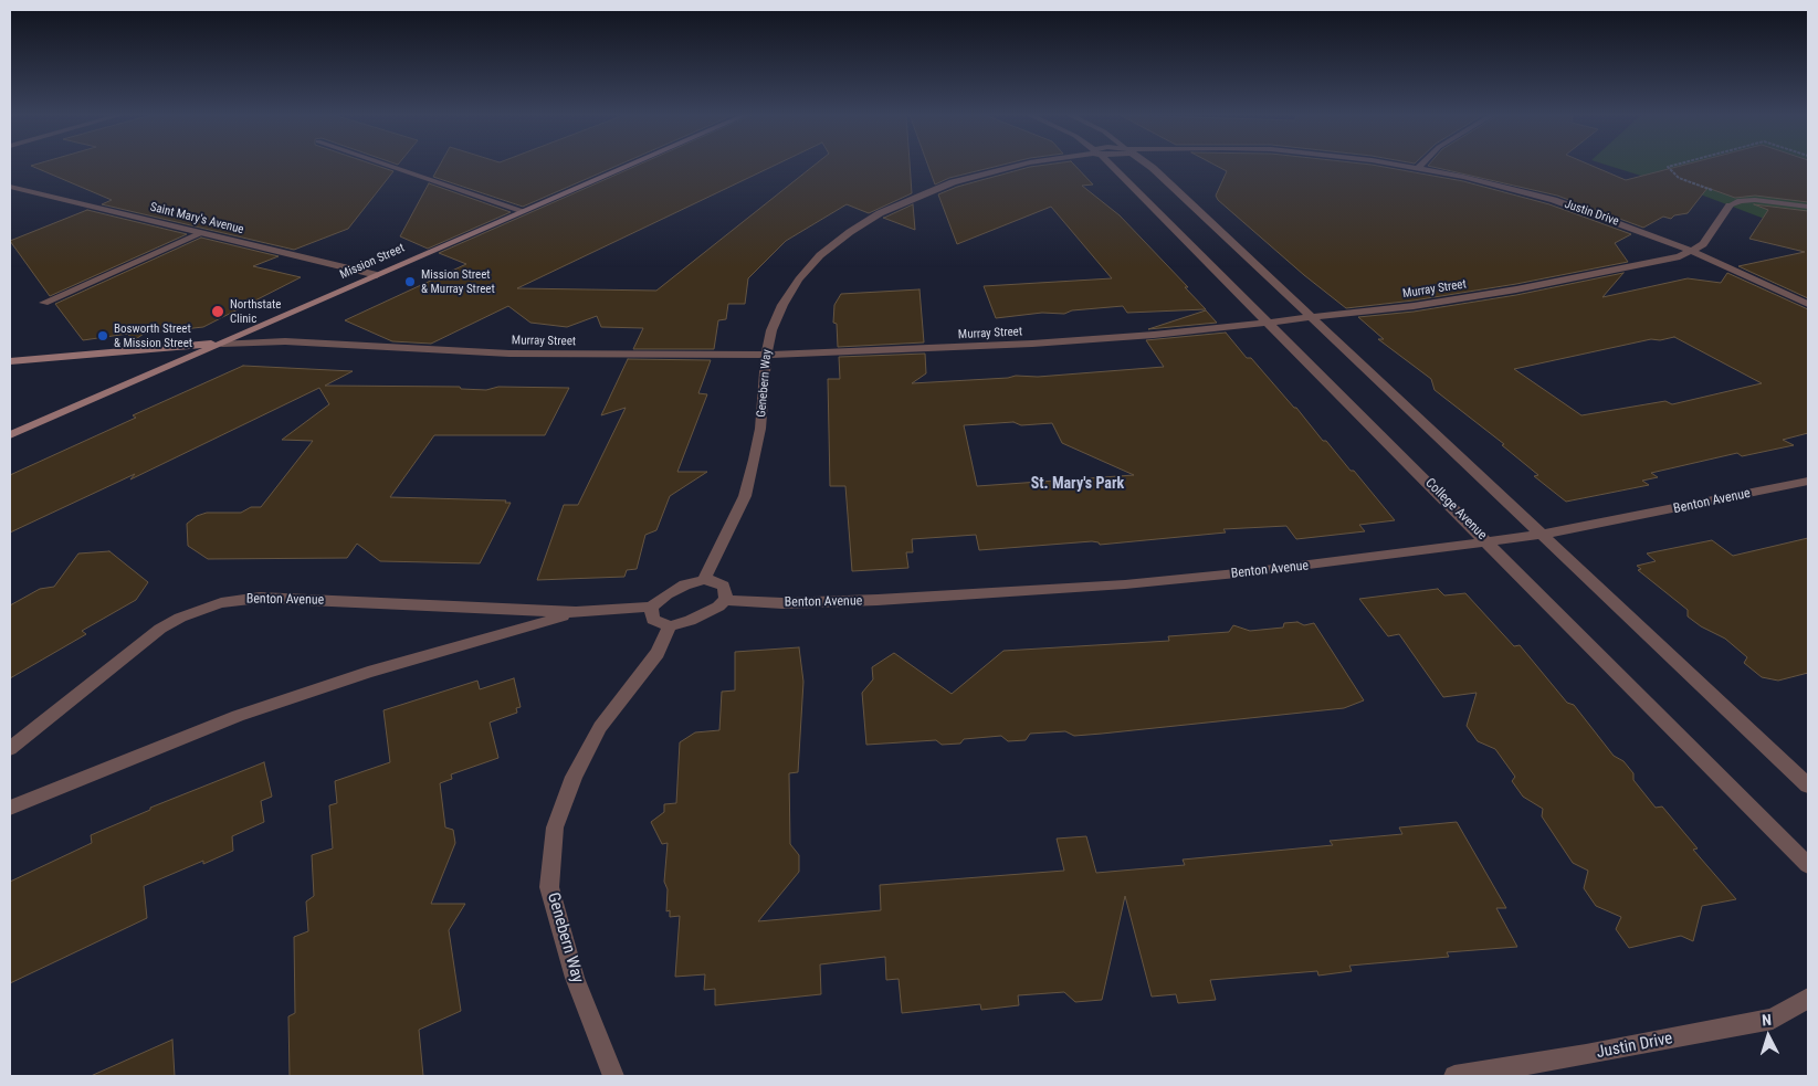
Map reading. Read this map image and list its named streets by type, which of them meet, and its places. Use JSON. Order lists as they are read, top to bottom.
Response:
{
  "streets": {
    "main road": ["Mission Street"],
    "street": [
      "Justin Drive",
      "Saint Mary's Avenue",
      "Murray Street",
      "Genebern Way",
      "Benton Avenue",
      "College Avenue"
    ]
  },
  "crossings": [
    ["Justin Drive", "Murray Street"],
    ["Saint Mary's Avenue", "Mission Street"],
    ["Mission Street", "Murray Street"],
    ["Murray Street", "Genebern Way"],
    ["Murray Street", "College Avenue"],
    ["Benton Avenue", "College Avenue"]
  ],
  "districts": ["St. Mary's Park"],
  "places": ["Mission Street & Murray Street", "Northstate Clinic", "Bosworth Street & Mission Street"],
  "north": "top"
}
